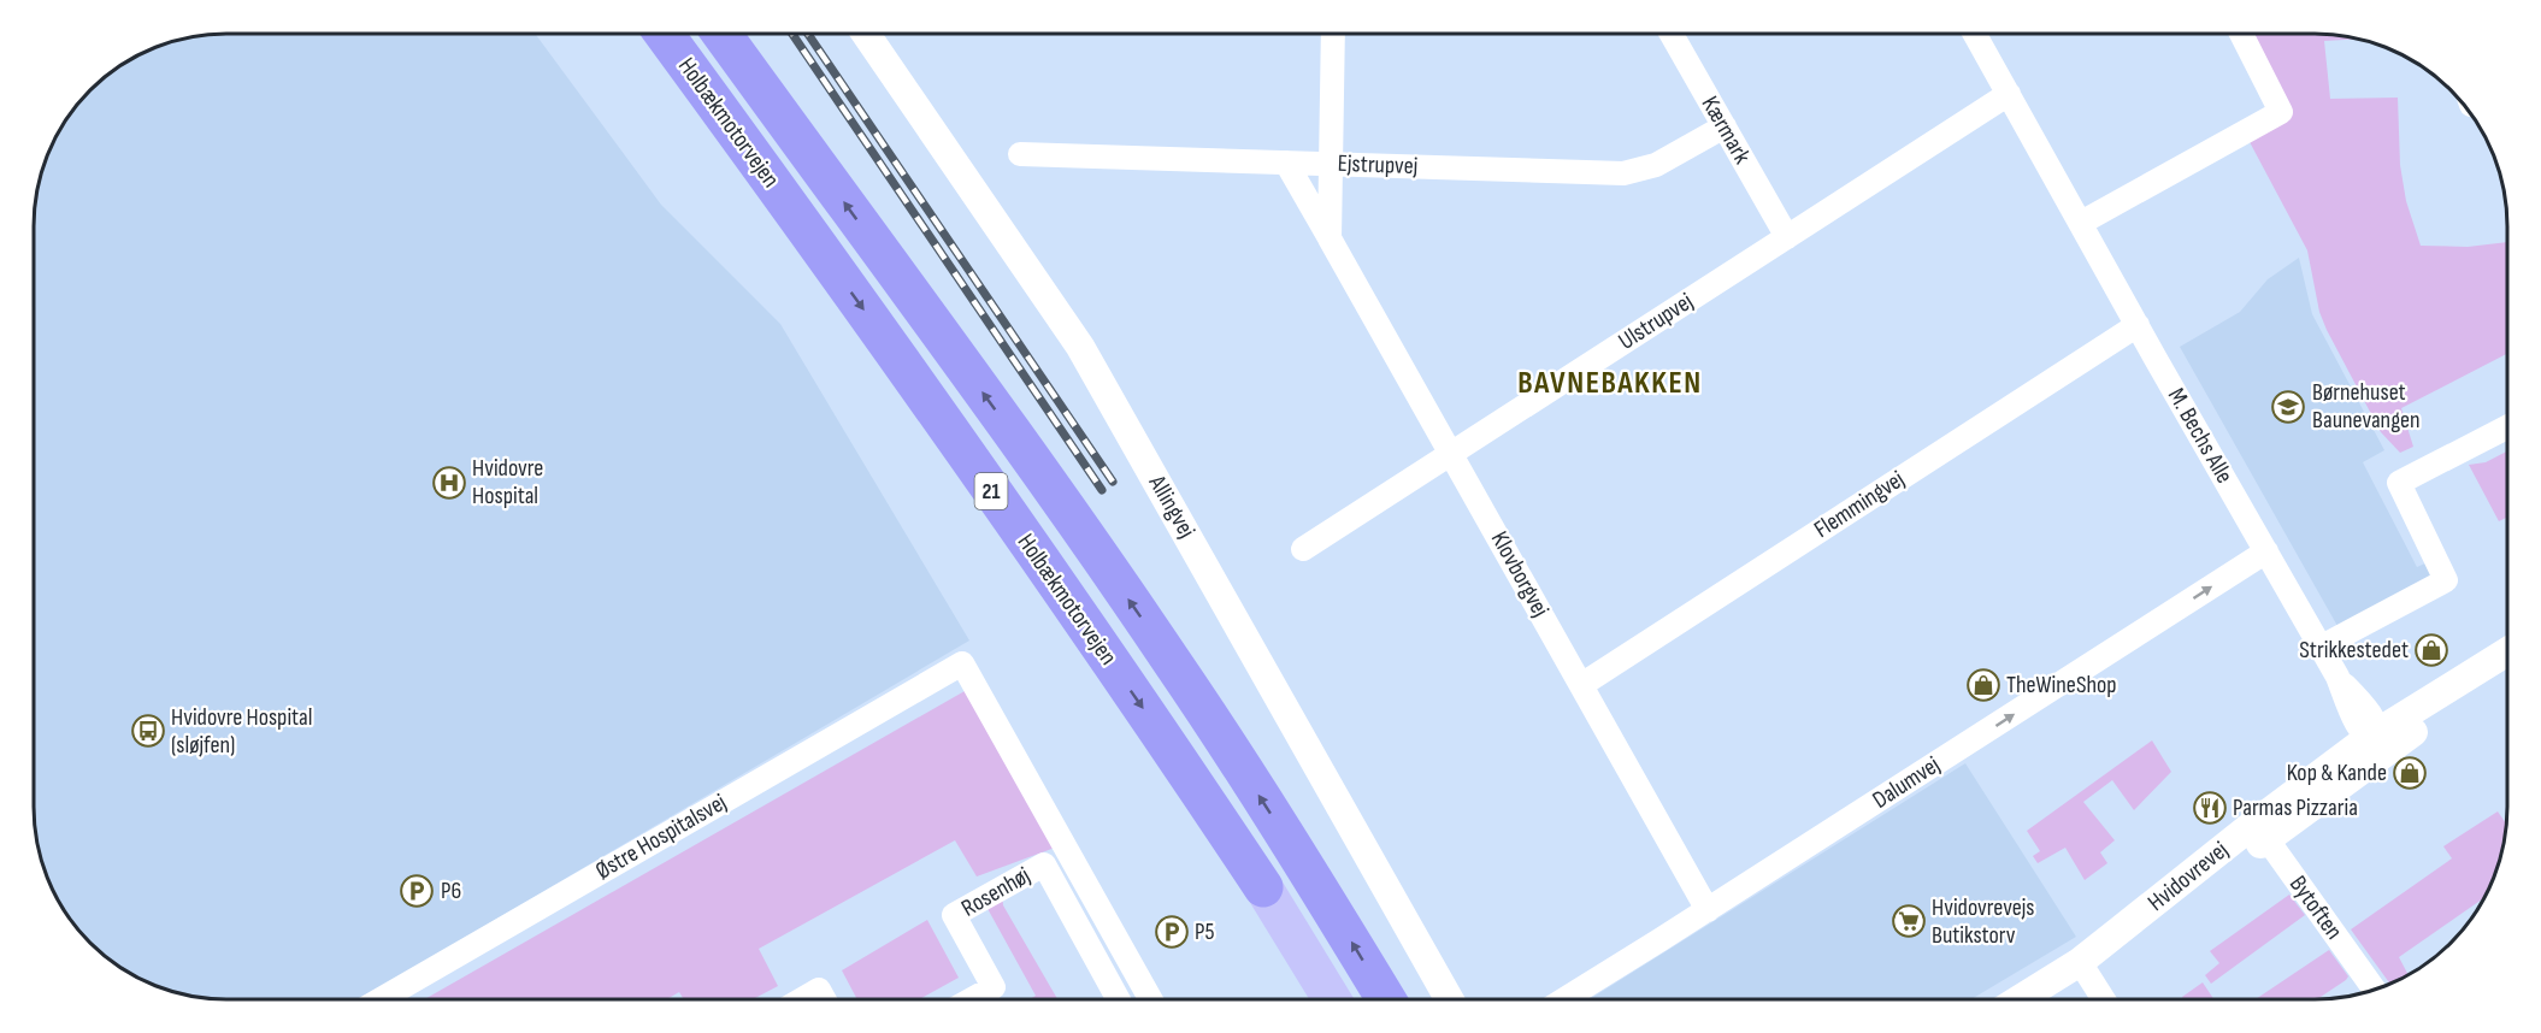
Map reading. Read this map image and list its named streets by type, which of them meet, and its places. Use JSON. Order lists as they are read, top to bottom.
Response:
{
  "streets": {
    "highway": ["Holbækmotorvejen", "21"],
    "street": [
      "Kærmark",
      "Ejstrupvej",
      "Ulstrupvej",
      "M. Bechs Alle",
      "Flemmingvej",
      "Allingvej",
      "Klovborgvej",
      "Dalumvej",
      "Østre Hospitalsvej",
      "Hvidovrevej",
      "Rosenhøj",
      "Bytoften"
    ]
  },
  "crossings": [
    ["Kærmark", "Ejstrupvej"],
    ["Kærmark", "Ulstrupvej"],
    ["Ejstrupvej", "Klovborgvej"],
    ["Ulstrupvej", "M. Bechs Alle"],
    ["Ulstrupvej", "Klovborgvej"],
    ["M. Bechs Alle", "Flemmingvej"],
    ["M. Bechs Alle", "Dalumvej"],
    ["M. Bechs Alle", "Hvidovrevej"],
    ["Flemmingvej", "Klovborgvej"],
    ["Klovborgvej", "Dalumvej"],
    ["Hvidovrevej", "Bytoften"]
  ],
  "one_way": ["Dalumvej"],
  "districts": ["BAVNEBAKKEN"],
  "places": {
    "school or university": ["Børnehuset Baunevangen"],
    "hospital": ["Hvidovre Hospital"],
    "shop": ["Strikkestedet", "TheWineShop", "Kop & Kande"],
    "bus stop": ["Hvidovre Hospital (sløjfen)"],
    "restaurant": ["Parmas Pizzaria"],
    "parking": ["P6", "P5"],
    "supermarket": ["Hvidovrevejs Butikstorv"]
  }
}
